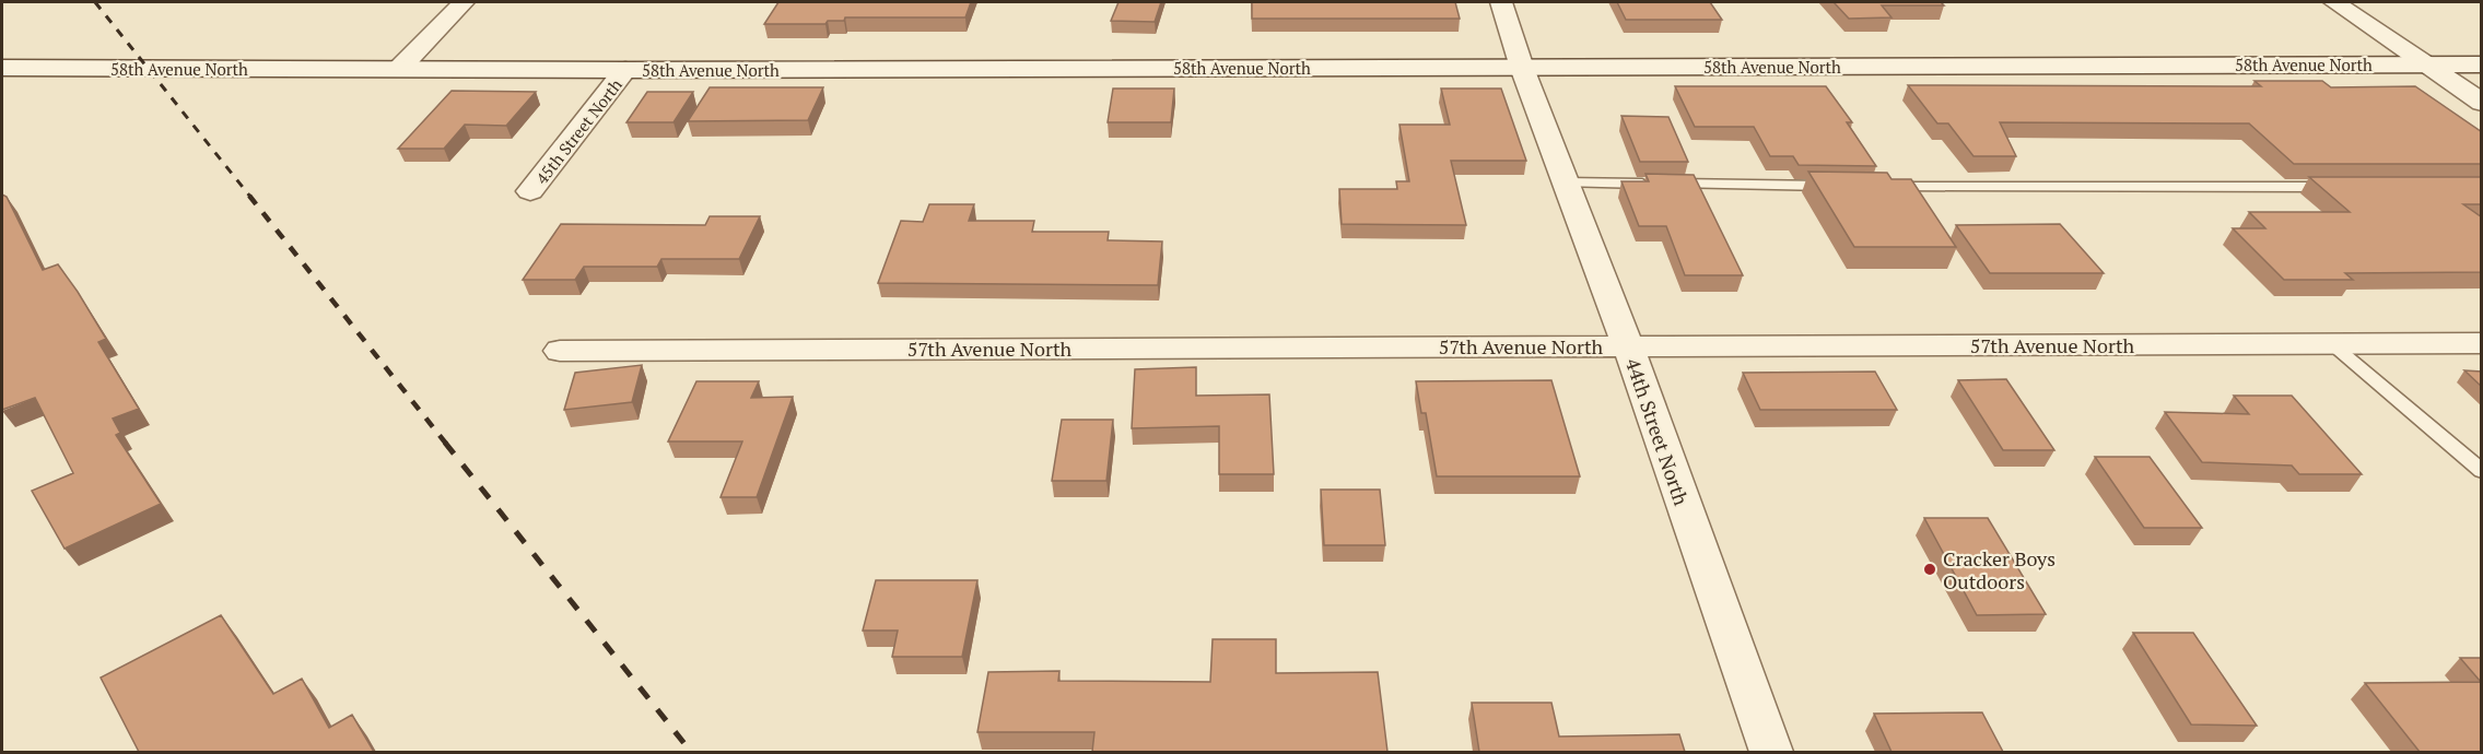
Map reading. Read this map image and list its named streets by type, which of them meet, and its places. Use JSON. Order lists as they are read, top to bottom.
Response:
{
  "streets": {
    "street": [
      "58th Avenue North",
      "45th Street North",
      "57th Avenue North",
      "44th Street North"
    ]
  },
  "crossings": [
    ["58th Avenue North", "45th Street North"],
    ["58th Avenue North", "44th Street North"],
    ["57th Avenue North", "44th Street North"]
  ],
  "places": ["Cracker Boys Outdoors"]
}
